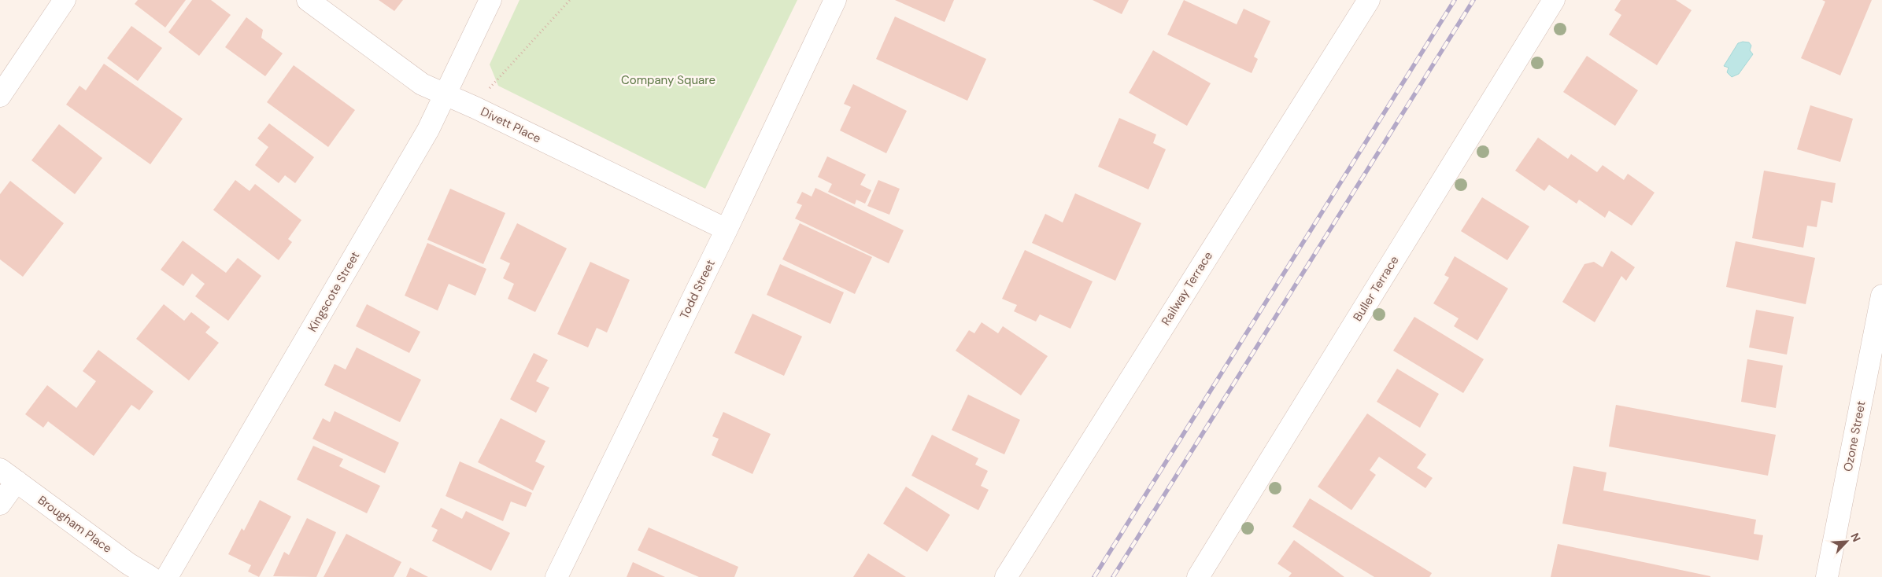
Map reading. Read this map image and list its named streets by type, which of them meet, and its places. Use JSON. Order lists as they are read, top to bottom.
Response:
{
  "streets": {
    "street": [
      "Divett Place",
      "Railway Terrace",
      "Buller Terrace",
      "Todd Street",
      "Kingscote Street",
      "Ozone Street",
      "Brougham Place"
    ]
  },
  "crossings": [
    ["Divett Place", "Todd Street"],
    ["Divett Place", "Kingscote Street"]
  ],
  "parks": ["Company Square"],
  "north": "top right"
}
